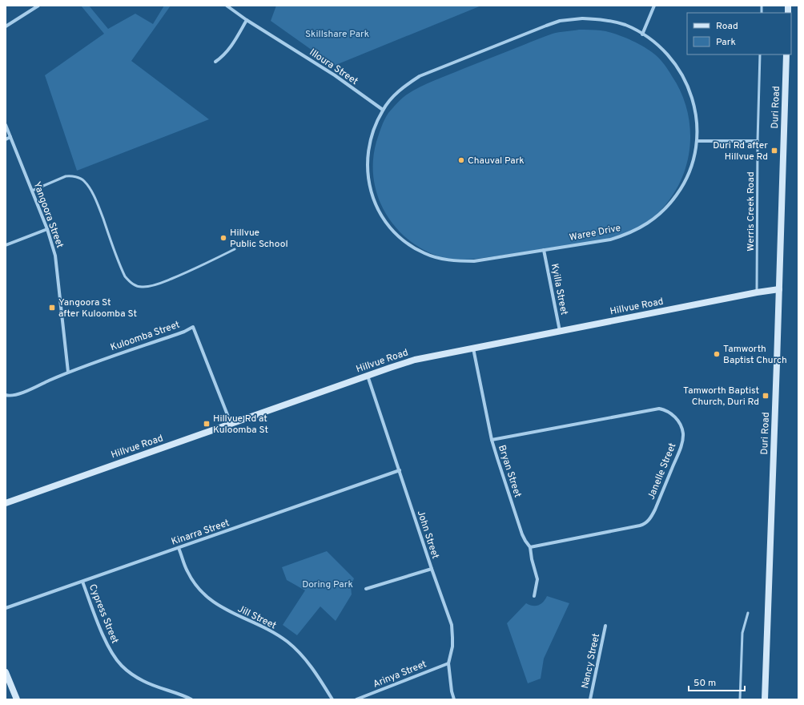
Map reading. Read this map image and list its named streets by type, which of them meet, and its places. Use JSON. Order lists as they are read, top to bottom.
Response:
{
  "streets": {
    "street": [
      "Illoura Street",
      "Duri Road",
      "Yangoora Street",
      "Waree Drive",
      "Kyilla Street",
      "Hillvue Road",
      "Kuloomba Street",
      "Bryan Street",
      "Janelle Street",
      "Kinarra Street",
      "John Street",
      "Cypress Street",
      "Jill Street",
      "Nancy Street",
      "Arinya Street"
    ],
    "lane": ["Werris Creek Road"]
  },
  "crossings": [
    ["Illoura Street", "Waree Drive"],
    ["Duri Road", "Hillvue Road"],
    ["Werris Creek Road", "Hillvue Road"],
    ["Yangoora Street", "Kuloomba Street"],
    ["Waree Drive", "Kyilla Street"],
    ["Kyilla Street", "Hillvue Road"],
    ["Hillvue Road", "Kuloomba Street"],
    ["Hillvue Road", "Bryan Street"],
    ["Hillvue Road", "John Street"],
    ["Bryan Street", "Janelle Street"],
    ["Kinarra Street", "John Street"],
    ["Kinarra Street", "Cypress Street"],
    ["Kinarra Street", "Jill Street"],
    ["John Street", "Arinya Street"]
  ],
  "parks": ["Skillshare Park", "Doring Park"],
  "places": {
    "transit": [
      "Duri Rd after Hillvue Rd",
      "Yangoora St after Kuloomba St",
      "Tamworth Baptist Church, Duri Rd",
      "Hillvue Rd at Kuloomba St"
    ],
    "other": ["Chauval Park", "Hillvue Public School", "Tamworth Baptist Church"]
  },
  "legend": ["Road", "Park"],
  "scale_bar": "50 m"
}
